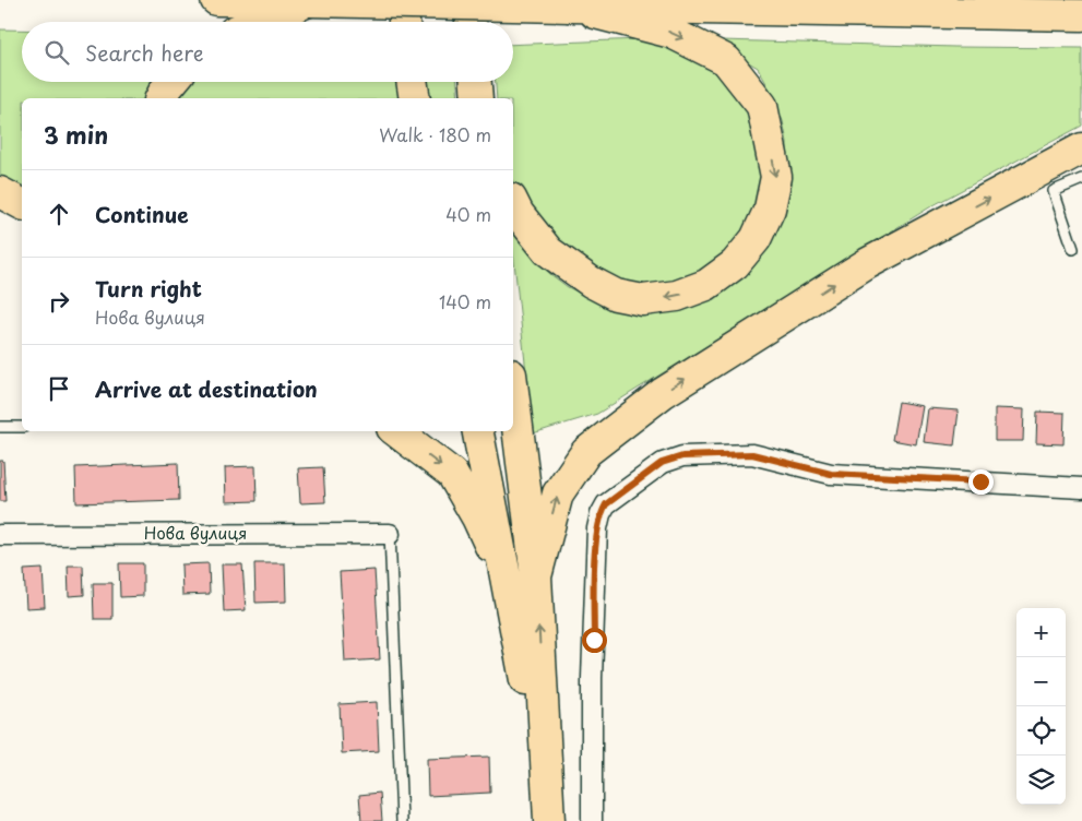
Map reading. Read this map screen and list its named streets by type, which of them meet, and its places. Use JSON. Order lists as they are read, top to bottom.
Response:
{
  "streets": {
    "street": ["Нова вулиця"]
  },
  "page": {
    "search": "Search here",
    "heading": ["3 min", "Walk · 180 m"],
    "list": [
      ["Continue", "40 m"],
      ["Turn right", "Нова вулиця", "140 m"],
      "Arrive at destination"
    ],
    "map_buttons": ["+", "−"]
  }
}
